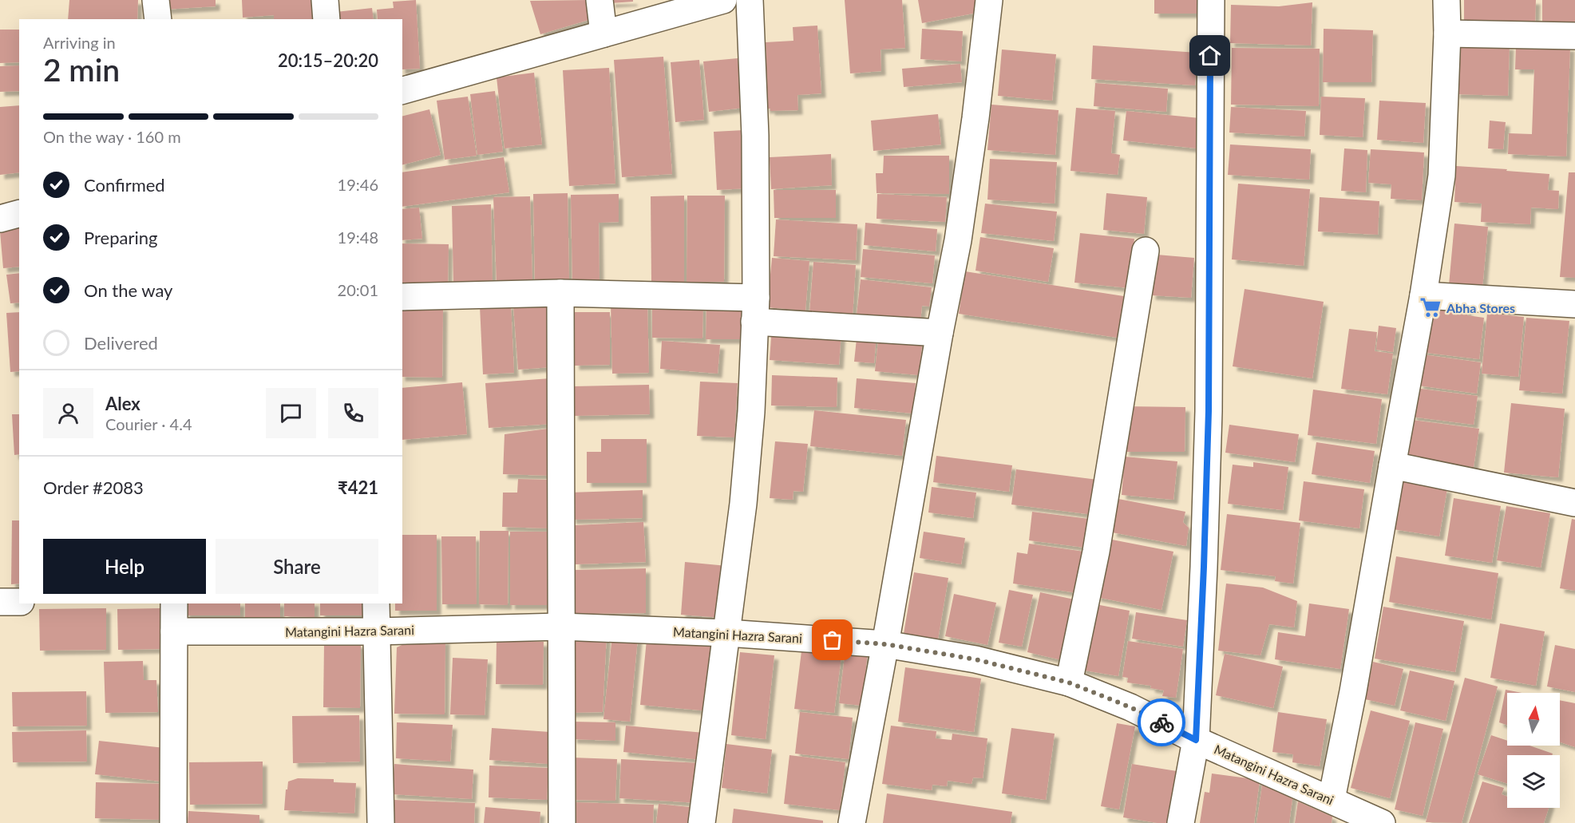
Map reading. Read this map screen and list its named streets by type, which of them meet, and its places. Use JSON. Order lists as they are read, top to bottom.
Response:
{
  "streets": {
    "street": ["Matangini Hazra Sarani"]
  },
  "places": {
    "supermarket": ["Abha Stores"]
  },
  "north": "top",
  "page": {
    "heading": ["2 min", "Arriving in", "20:15–20:20"],
    "panel": [
      "Alex",
      "Courier · 4.4",
      "Order #2083",
      "₹421"
    ],
    "bar": "On the way · 160 m",
    "list": [
      ["Confirmed", "19:46"],
      ["Preparing", "19:48"],
      ["On the way", "20:01"],
      "Delivered"
    ],
    "buttons": ["Help", "Share"]
  }
}
